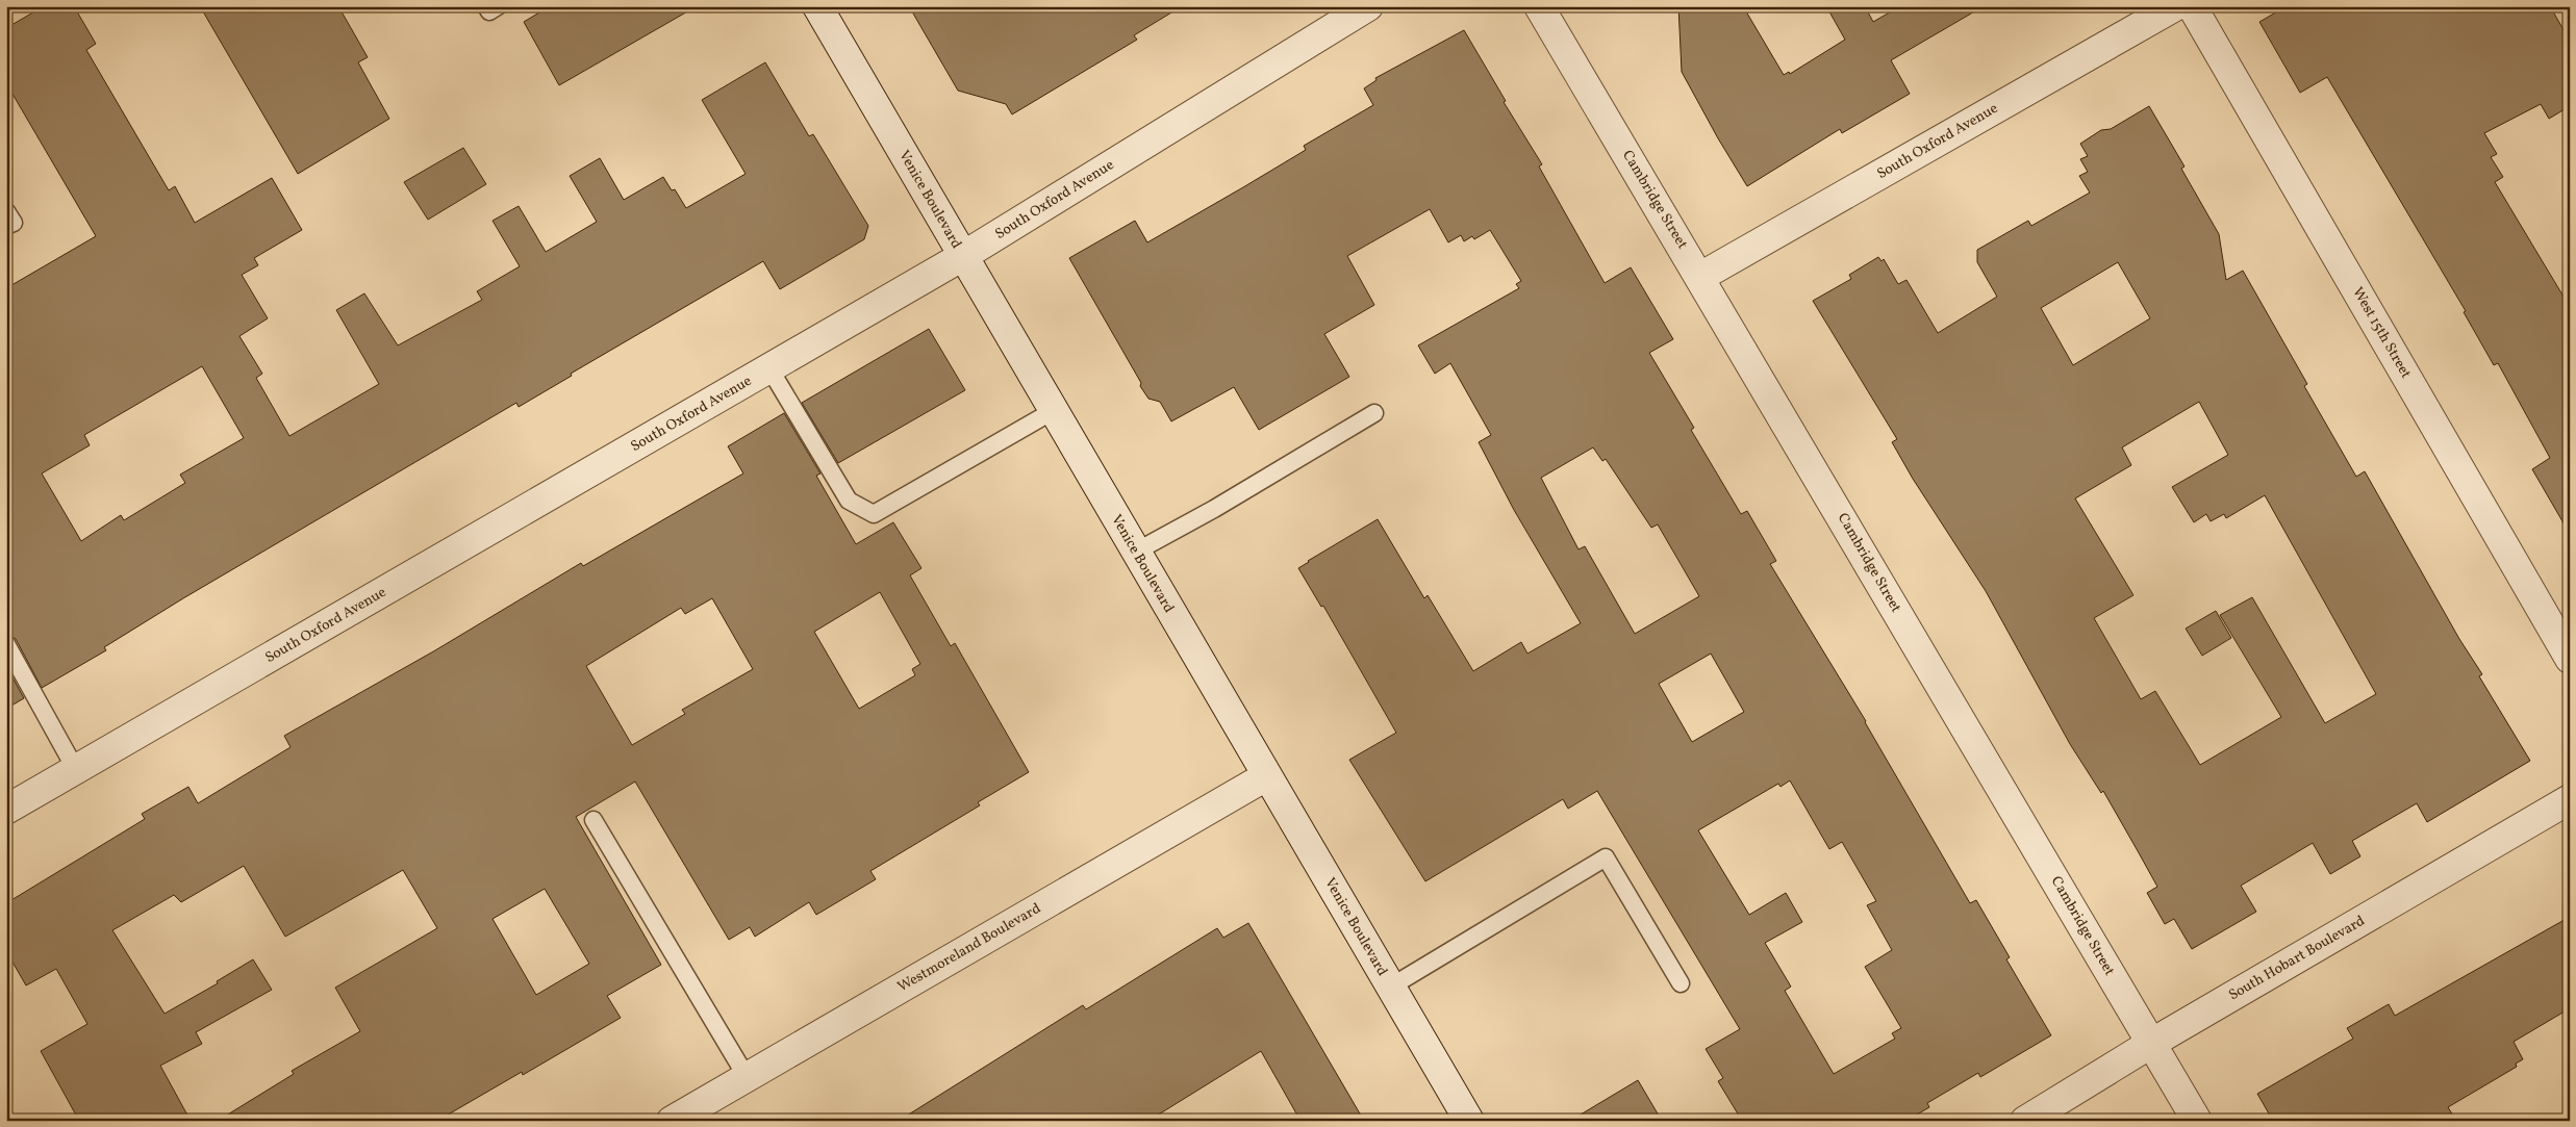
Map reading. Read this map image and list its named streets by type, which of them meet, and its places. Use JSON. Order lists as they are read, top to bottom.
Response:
{
  "streets": {
    "street": [
      "South Oxford Avenue",
      "Venice Boulevard",
      "Cambridge Street",
      "West 15th Street",
      "Westmoreland Boulevard",
      "South Hobart Boulevard"
    ]
  },
  "crossings": [
    ["South Oxford Avenue", "Venice Boulevard"],
    ["South Oxford Avenue", "Cambridge Street"],
    ["Venice Boulevard", "Westmoreland Boulevard"],
    ["Cambridge Street", "South Hobart Boulevard"]
  ]
}
